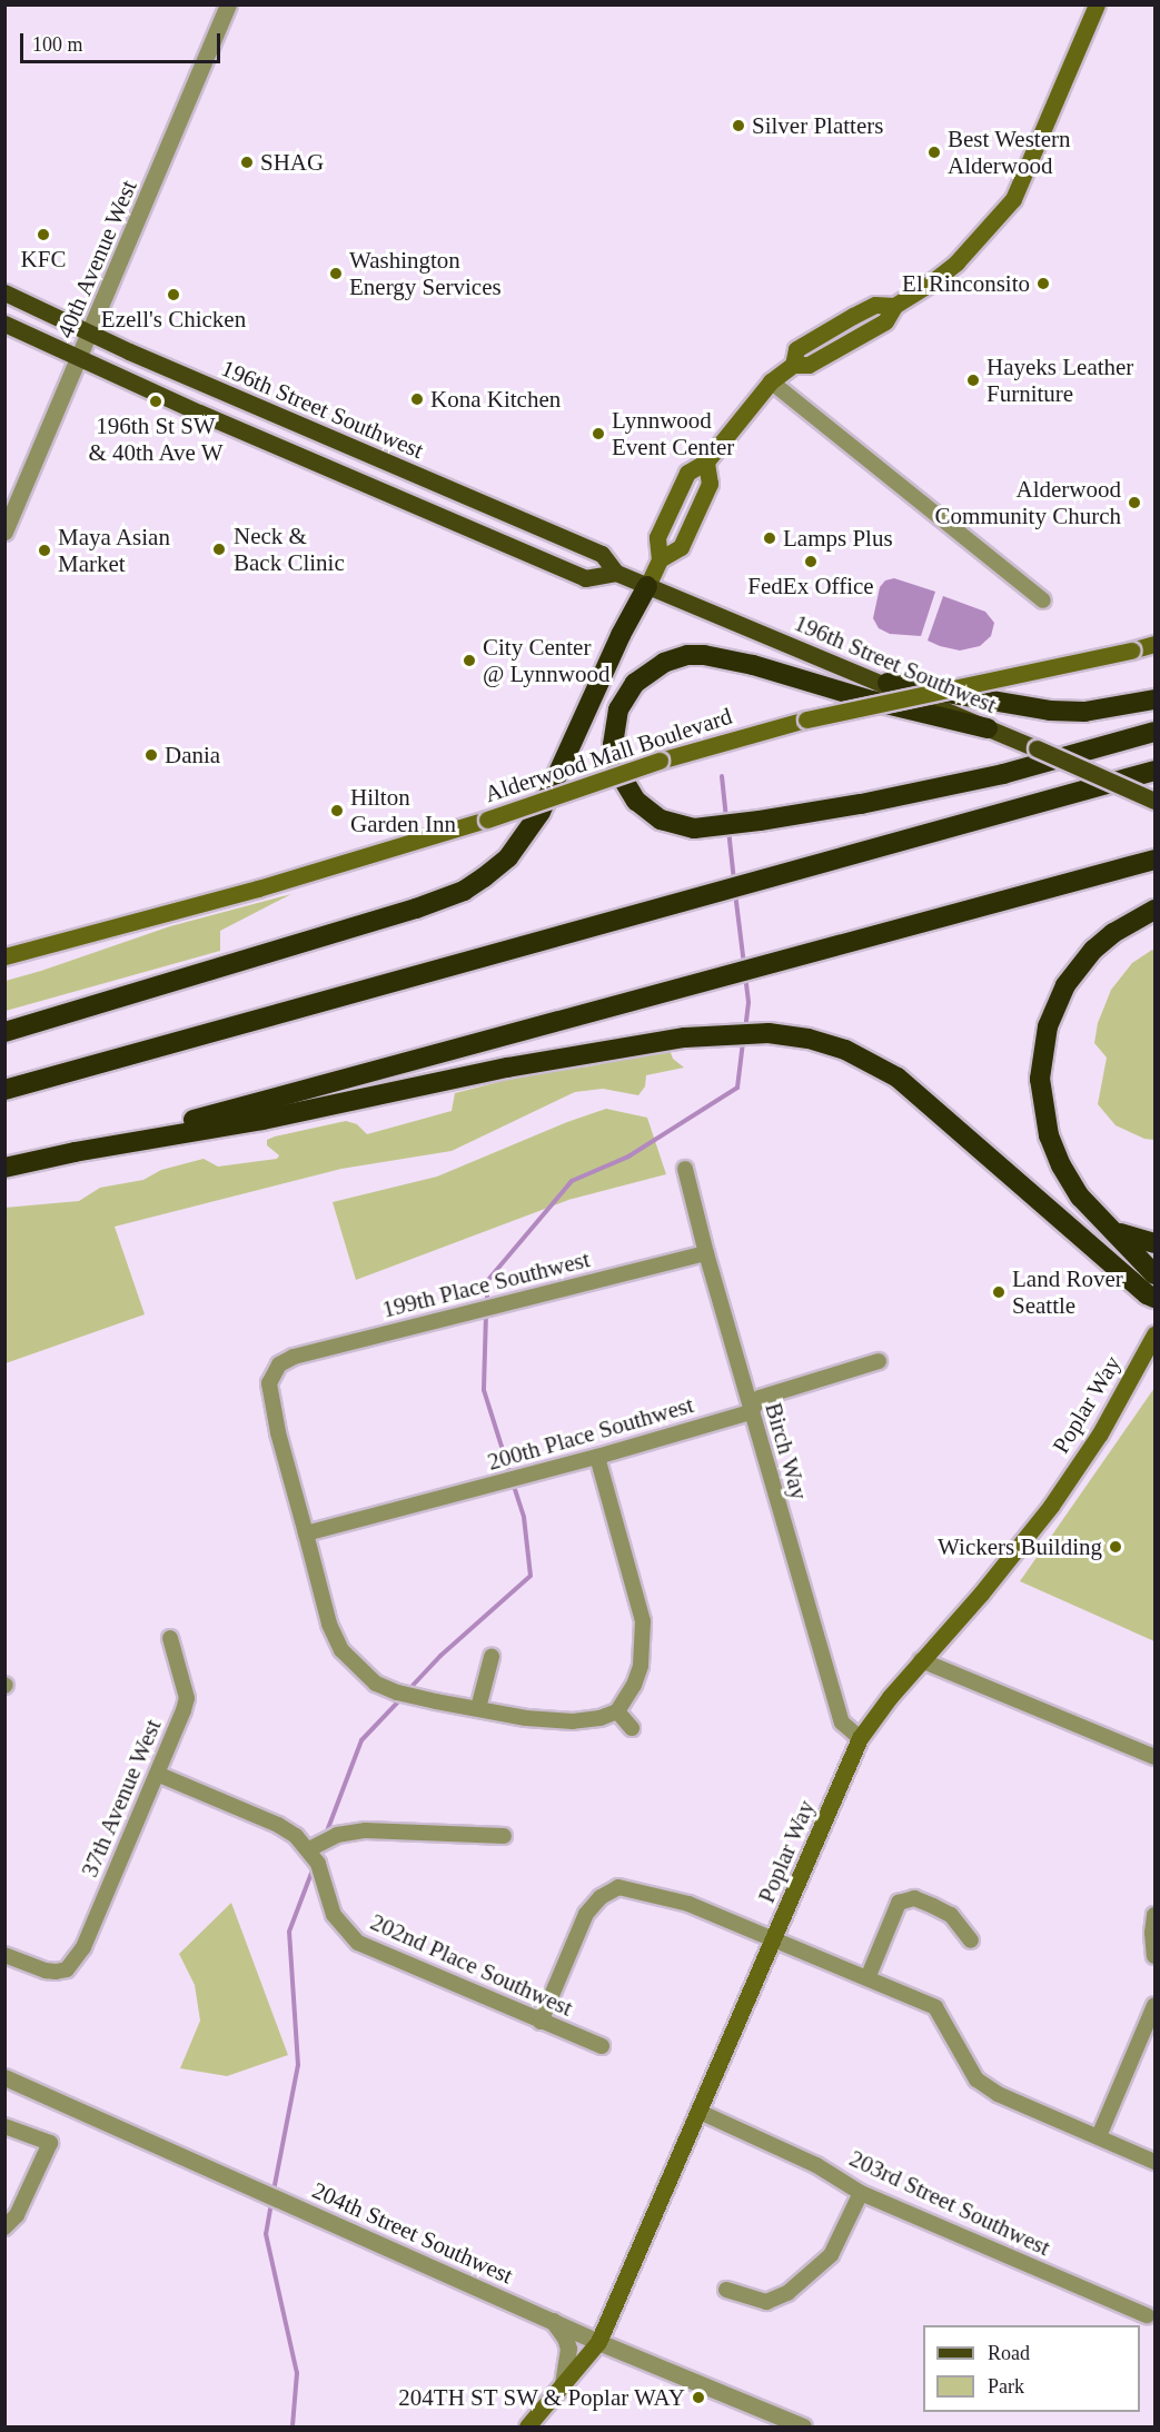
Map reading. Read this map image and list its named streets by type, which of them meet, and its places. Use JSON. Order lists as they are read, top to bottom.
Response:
{
  "streets": {
    "main road": ["196th Street Southwest", "Alderwood Mall Boulevard", "Poplar Way"],
    "street": [
      "40th Avenue West",
      "199th Place Southwest",
      "200th Place Southwest",
      "Birch Way",
      "37th Avenue West",
      "202nd Place Southwest",
      "203rd Street Southwest",
      "204th Street Southwest"
    ]
  },
  "crossings": [
    ["40th Avenue West", "196th Street Southwest"],
    ["199th Place Southwest", "200th Place Southwest"],
    ["199th Place Southwest", "Birch Way"],
    ["Poplar Way", "Birch Way"],
    ["Poplar Way", "203rd Street Southwest"],
    ["Poplar Way", "204th Street Southwest"],
    ["200th Place Southwest", "Birch Way"],
    ["37th Avenue West", "202nd Place Southwest"]
  ],
  "places": [
    "Silver Platters",
    "Best Western Alderwood",
    "SHAG",
    "KFC",
    "Washington Energy Services",
    "El Rinconsito",
    "Ezell's Chicken",
    "Hayeks Leather Furniture",
    "Kona Kitchen",
    "196th St SW & 40th Ave W",
    "Lynnwood Event Center",
    "Alderwood Community Church",
    "Lamps Plus",
    "Neck & Back Clinic",
    "Maya Asian Market",
    "FedEx Office",
    "City Center @ Lynnwood",
    "Dania",
    "Hilton Garden Inn",
    "Land Rover Seattle",
    "Wickers Building",
    "204TH ST SW & Poplar WAY"
  ],
  "legend": ["Road", "Park"],
  "scale_bar": "100 m"
}
